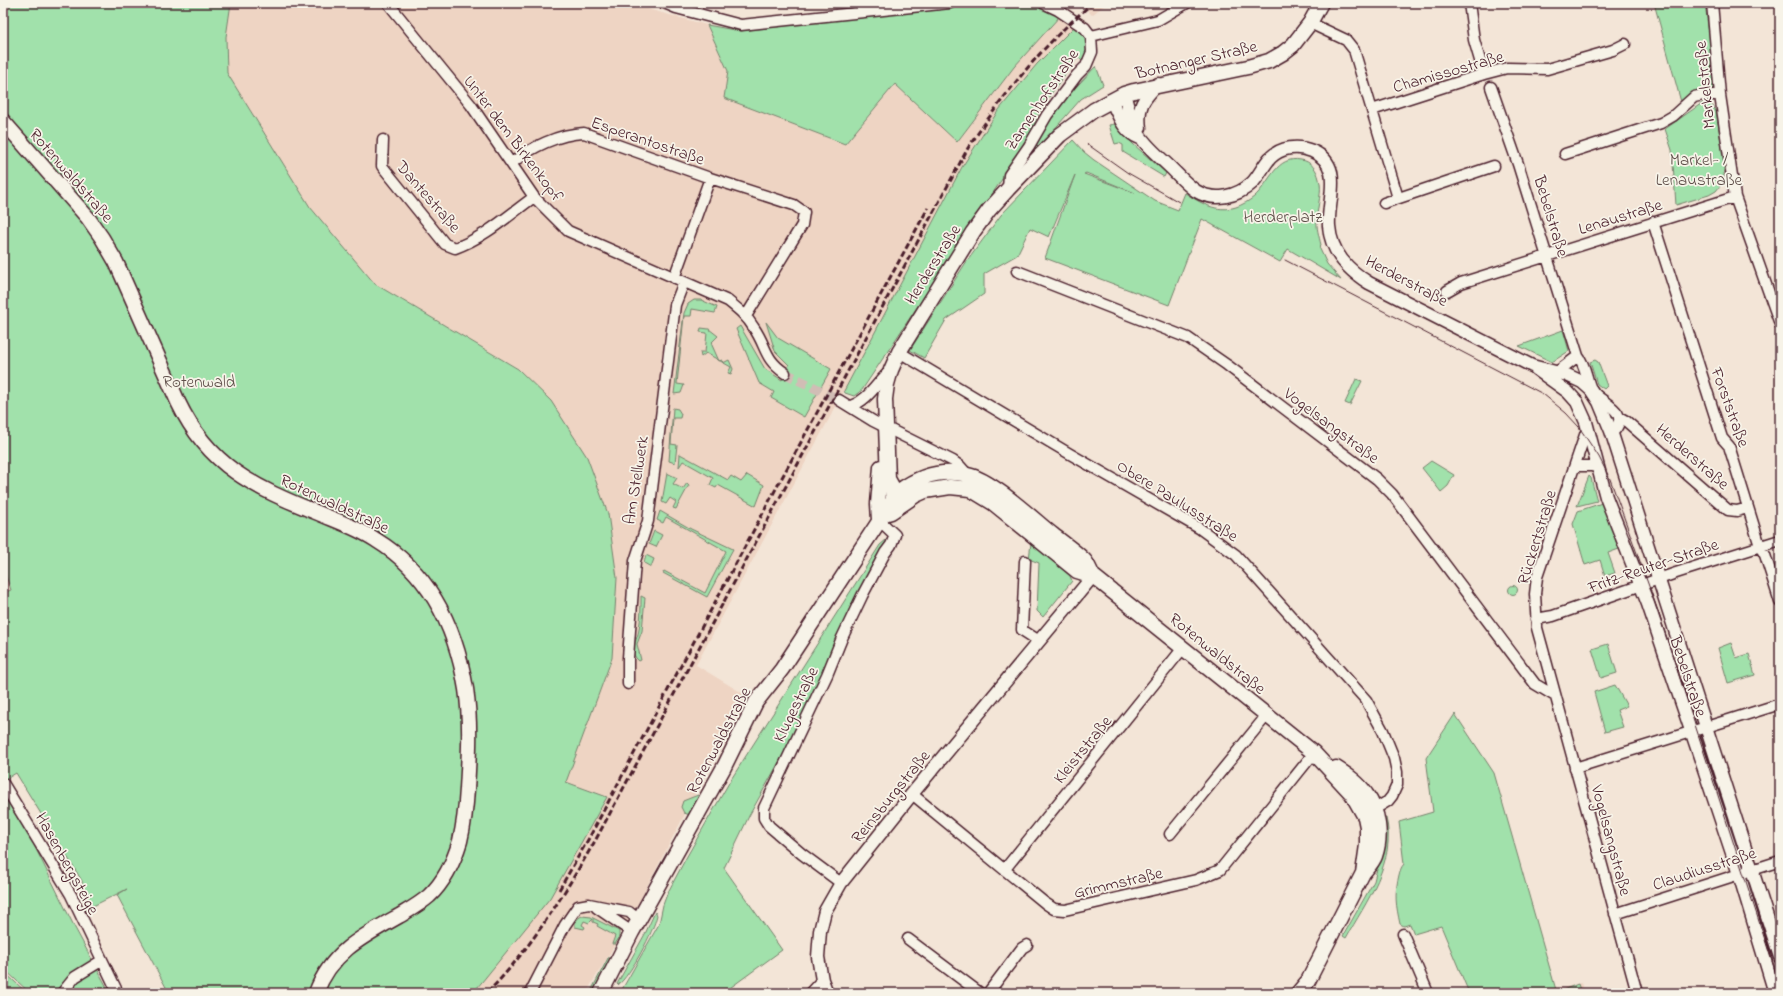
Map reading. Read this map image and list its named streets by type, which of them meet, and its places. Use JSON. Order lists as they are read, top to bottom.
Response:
{
  "streets": {
    "main road": ["Botnanger Straße", "Rotenwaldstraße", "Herderstraße"],
    "street": [
      "Chamissostraße",
      "Markelstraße",
      "Zamenhofstraße",
      "Unter dem Birkenkopf",
      "Esperantostraße",
      "Dantestraße",
      "Bebelstraße",
      "Lenaustraße",
      "Forststraße",
      "Vogelsangstraße",
      "Am Stellwerk",
      "Obere Paulusstraße",
      "Rückertstraße",
      "Fritz-Reuter-Straße",
      "Klugestraße",
      "Kleiststraße",
      "Reinsburgstraße",
      "Hasenbergsteige",
      "Claudiusstraße",
      "Grimmstraße"
    ]
  },
  "crossings": [
    ["Botnanger Straße", "Herderstraße"],
    ["Markelstraße", "Lenaustraße"],
    ["Zamenhofstraße", "Herderstraße"],
    ["Unter dem Birkenkopf", "Esperantostraße"],
    ["Unter dem Birkenkopf", "Dantestraße"],
    ["Unter dem Birkenkopf", "Am Stellwerk"],
    ["Rotenwaldstraße", "Herderstraße"],
    ["Rotenwaldstraße", "Obere Paulusstraße"],
    ["Rotenwaldstraße", "Klugestraße"],
    ["Rotenwaldstraße", "Kleiststraße"],
    ["Rotenwaldstraße", "Reinsburgstraße"],
    ["Rotenwaldstraße", "Grimmstraße"],
    ["Bebelstraße", "Lenaustraße"],
    ["Bebelstraße", "Herderstraße"],
    ["Bebelstraße", "Rückertstraße"],
    ["Bebelstraße", "Fritz-Reuter-Straße"],
    ["Bebelstraße", "Claudiusstraße"],
    ["Lenaustraße", "Forststraße"],
    ["Herderstraße", "Forststraße"],
    ["Herderstraße", "Obere Paulusstraße"],
    ["Forststraße", "Fritz-Reuter-Straße"],
    ["Vogelsangstraße", "Rückertstraße"],
    ["Vogelsangstraße", "Fritz-Reuter-Straße"],
    ["Vogelsangstraße", "Claudiusstraße"],
    ["Rückertstraße", "Fritz-Reuter-Straße"],
    ["Klugestraße", "Reinsburgstraße"],
    ["Kleiststraße", "Grimmstraße"],
    ["Reinsburgstraße", "Grimmstraße"]
  ],
  "parks": ["Markel- / Lenaustraße", "Herderplatz", "Rotenwald"]
}
